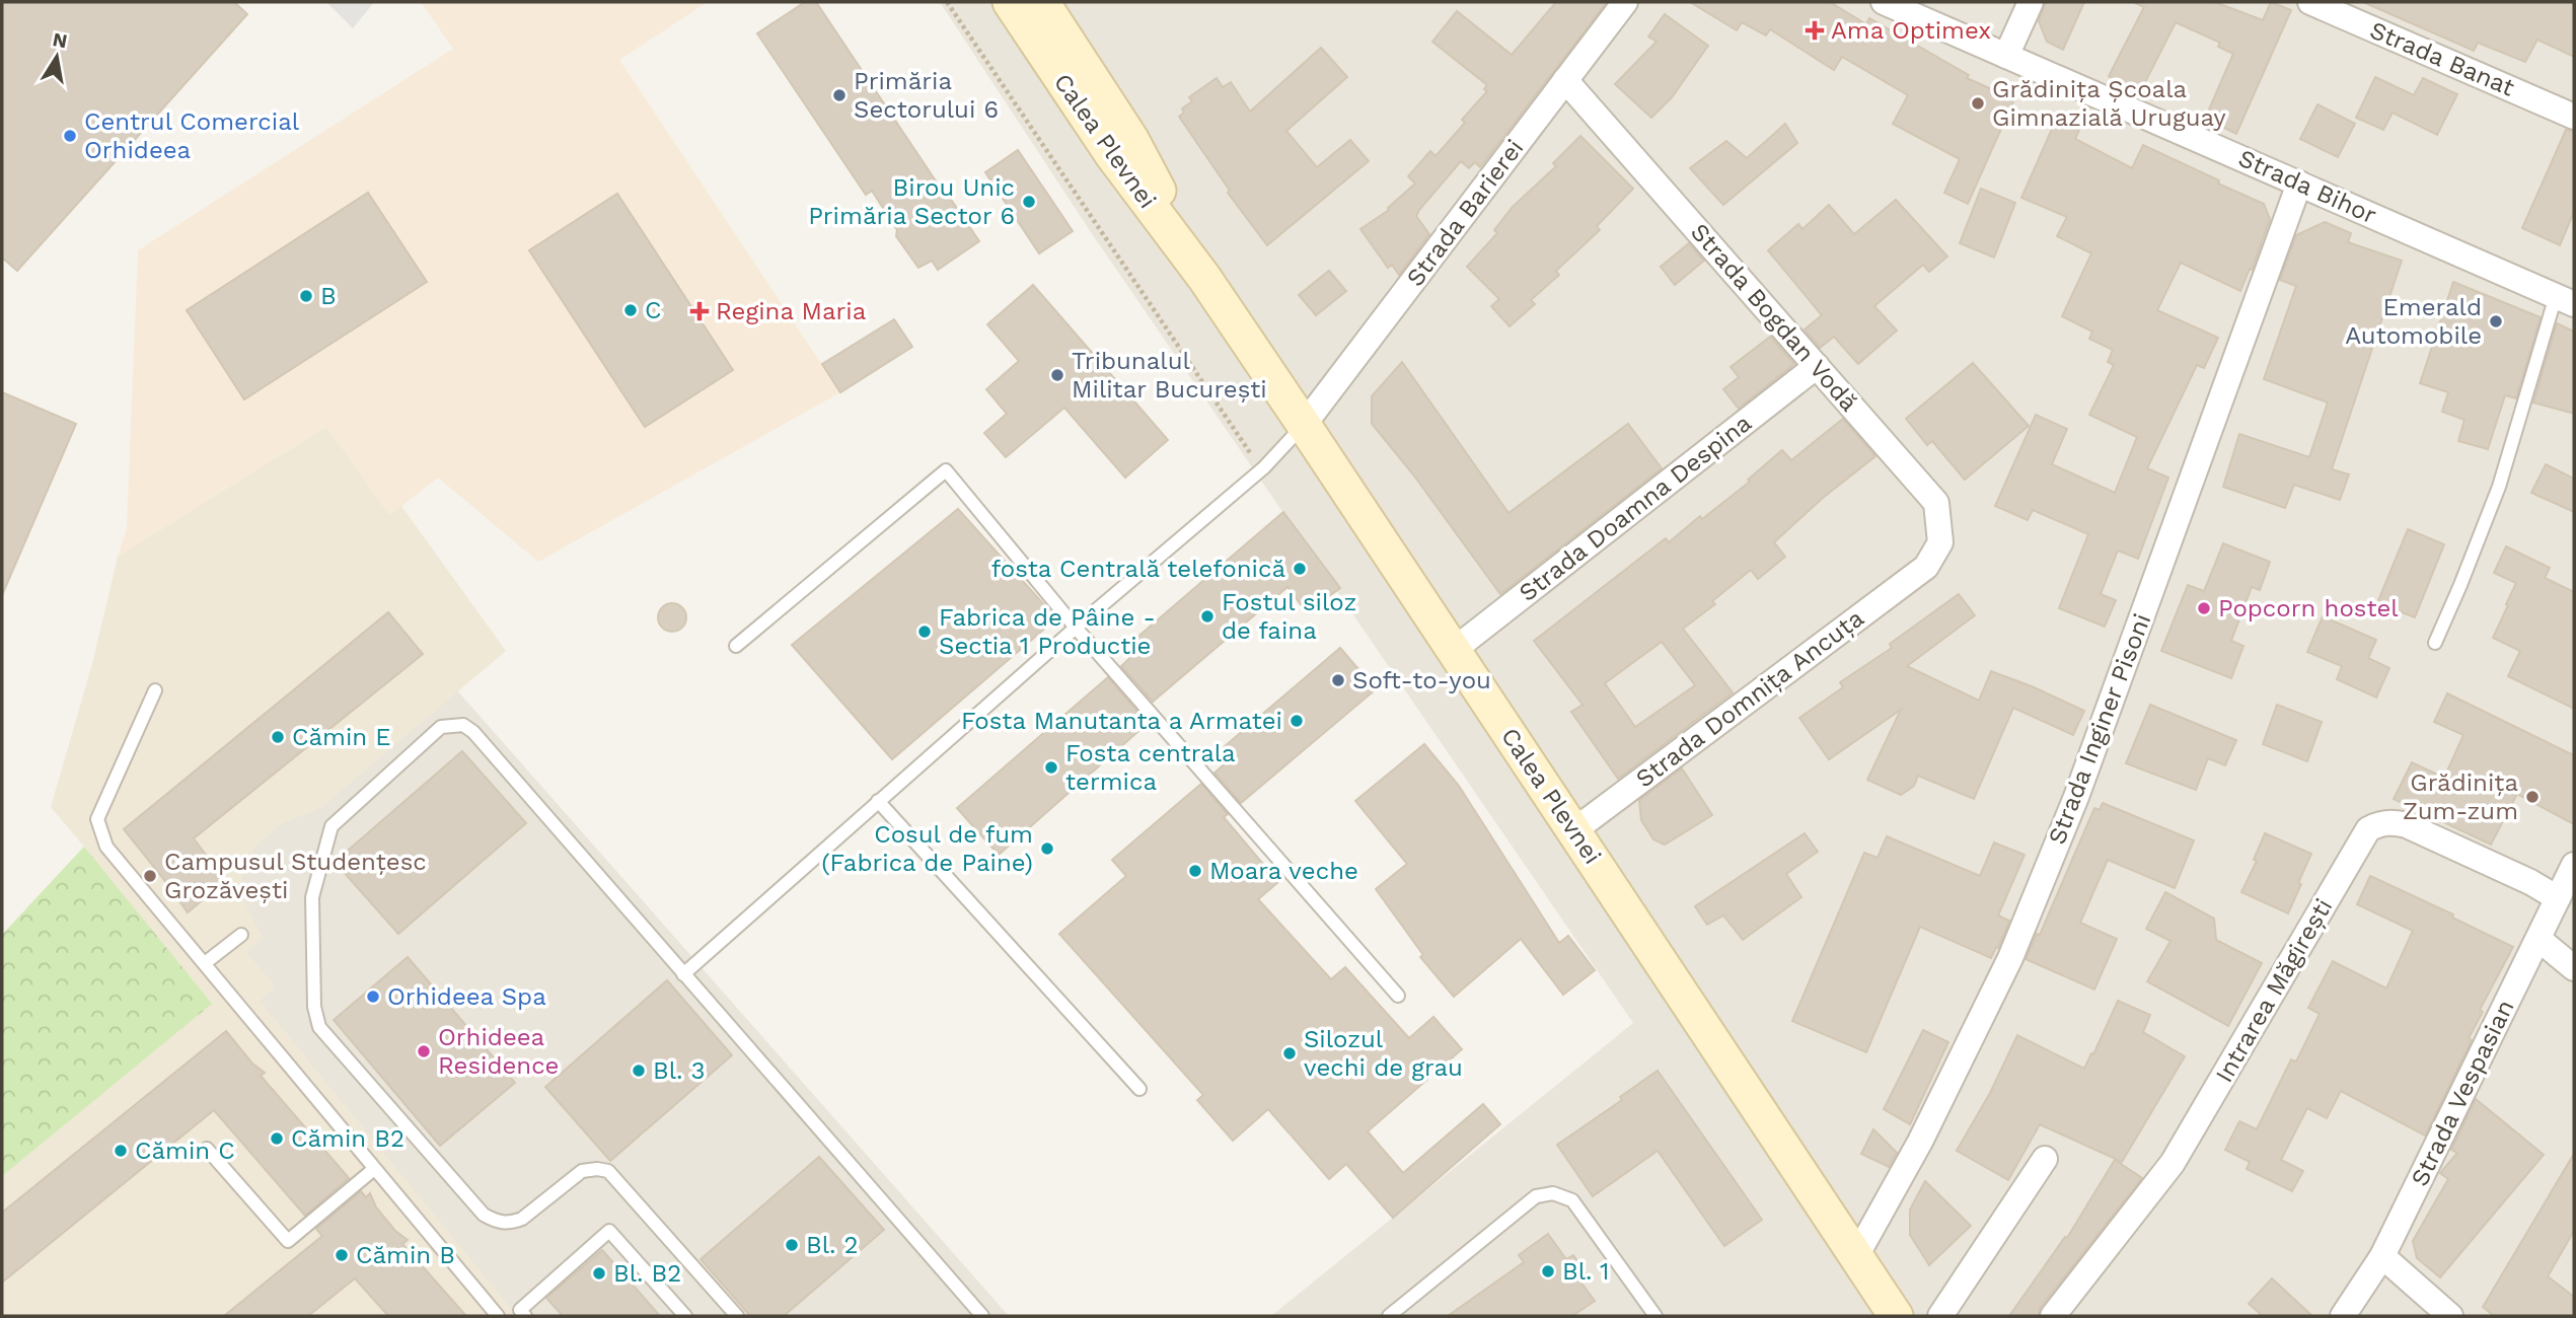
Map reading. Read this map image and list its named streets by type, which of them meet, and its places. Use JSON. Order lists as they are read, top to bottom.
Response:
{
  "streets": {
    "main road": ["Calea Plevnei"],
    "street": [
      "Strada Banat",
      "Strada Bihor",
      "Strada Barierei",
      "Strada Bogdan Vodă",
      "Strada Doamna Despina",
      "Strada Domnița Ancuța",
      "Strada Inginer Pisoni",
      "Intrarea Măgirești",
      "Strada Vespasian"
    ]
  },
  "crossings": [
    ["Calea Plevnei", "Strada Barierei"],
    ["Calea Plevnei", "Strada Doamna Despina"],
    ["Calea Plevnei", "Strada Domnița Ancuța"],
    ["Calea Plevnei", "Strada Inginer Pisoni"],
    ["Strada Bihor", "Strada Inginer Pisoni"],
    ["Strada Barierei", "Strada Bogdan Vodă"],
    ["Strada Bogdan Vodă", "Strada Doamna Despina"],
    ["Strada Bogdan Vodă", "Strada Domnița Ancuța"],
    ["Intrarea Măgirești", "Strada Vespasian"]
  ],
  "places": {
    "health": ["Ama Optimex", "Regina Maria"],
    "other": [
      "Primăria Sectorului 6",
      "Grădinița Școala Gimnazială Uruguay",
      "Centrul Comercial Orhideea",
      "Birou Unic Primăria Sector 6",
      "B",
      "C",
      "Emerald Automobile",
      "Tribunalul Militar București",
      "fosta Centrală telefonică",
      "Popcorn hostel",
      "Fostul siloz de faina",
      "Fabrica de Pâine - Sectia 1 Productie",
      "Soft-to-you",
      "Fosta Manutanta a Armatei",
      "Cămin E",
      "Fosta centrala termica",
      "Grădinița Zum-zum",
      "Cosul de fum (Fabrica de Paine)",
      "Moara veche",
      "Campusul Studențesc Grozăvești",
      "Orhideea Spa",
      "Orhideea Residence",
      "Silozul vechi de grau",
      "Bl. 3",
      "Cămin B2",
      "Cămin C",
      "Bl. 2",
      "Cămin B",
      "Bl. 1",
      "Bl. B2"
    ]
  },
  "north": "top"
}
